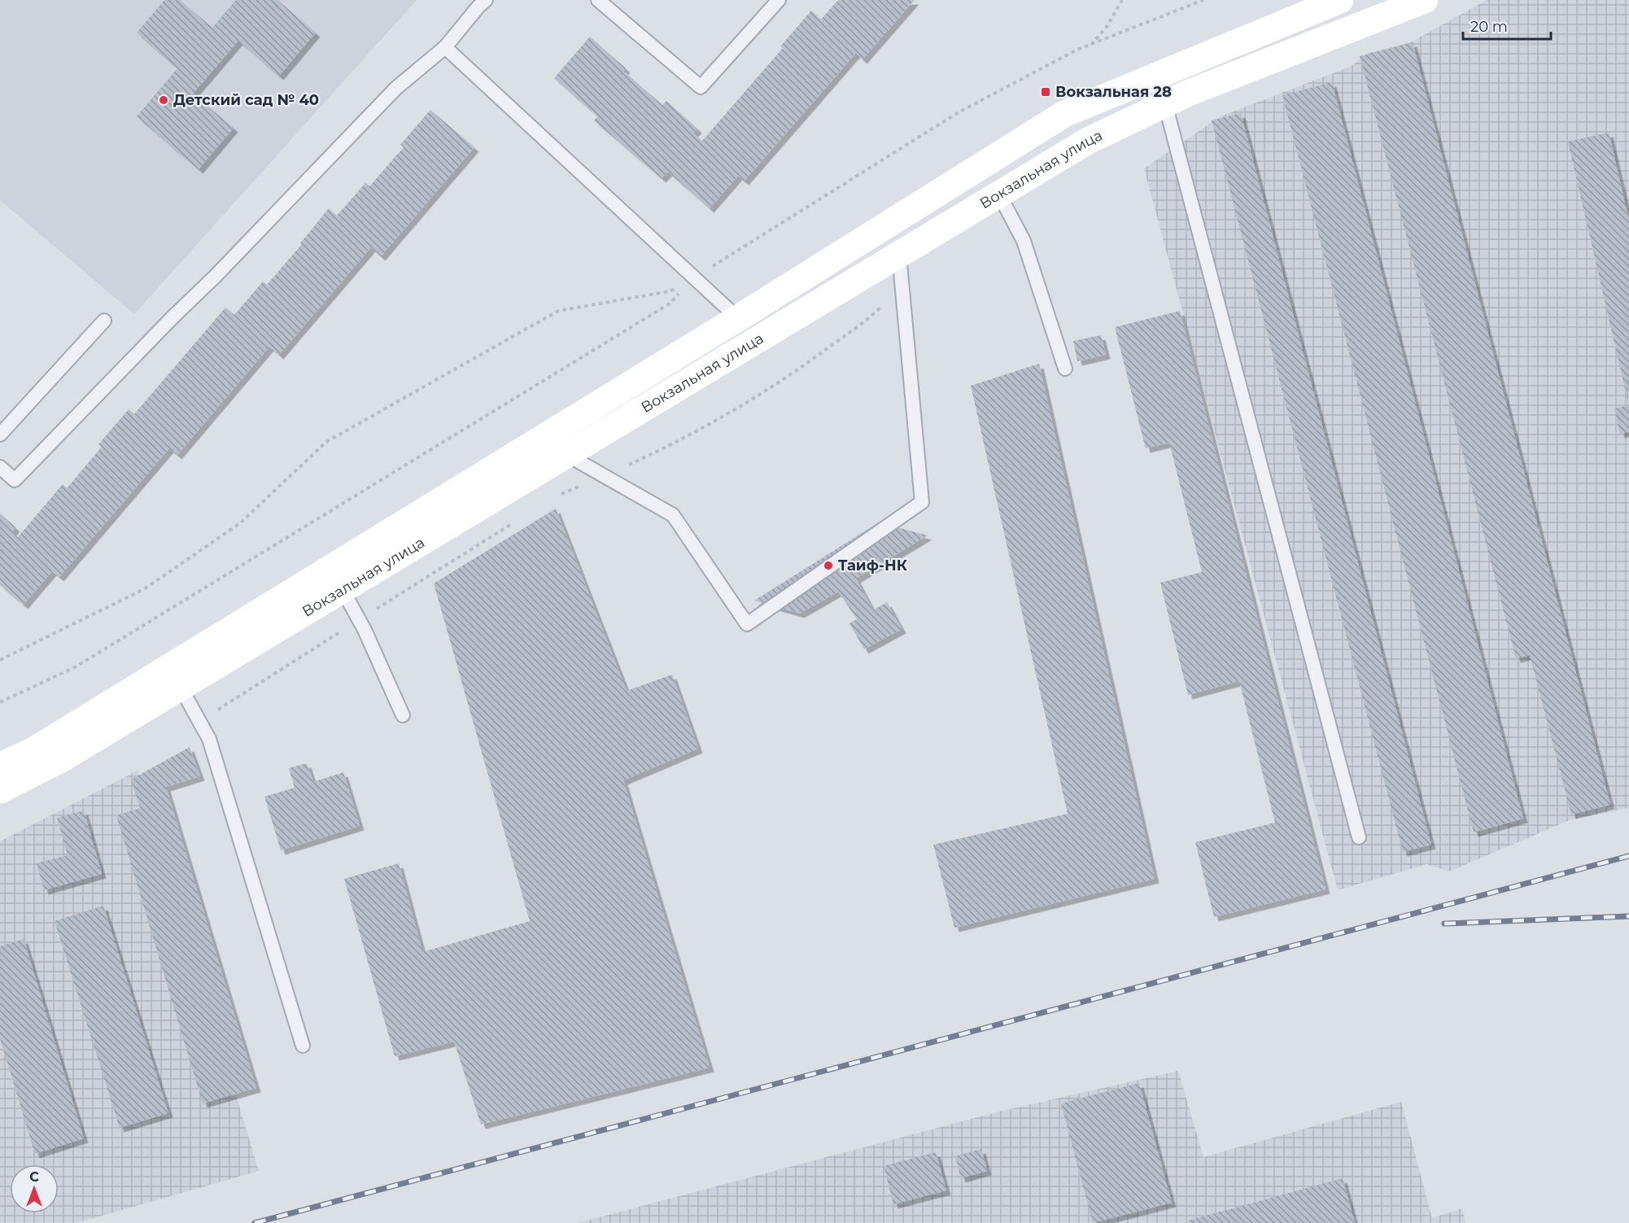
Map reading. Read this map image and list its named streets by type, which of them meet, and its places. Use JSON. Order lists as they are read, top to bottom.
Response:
{
  "streets": {
    "main road": ["Вокзальная улица"]
  },
  "places": {
    "transit": ["Вокзальная 28"],
    "other": ["Детский сад № 40", "Таиф-НК"]
  },
  "scale_bar": "20 m",
  "north": "top"
}
